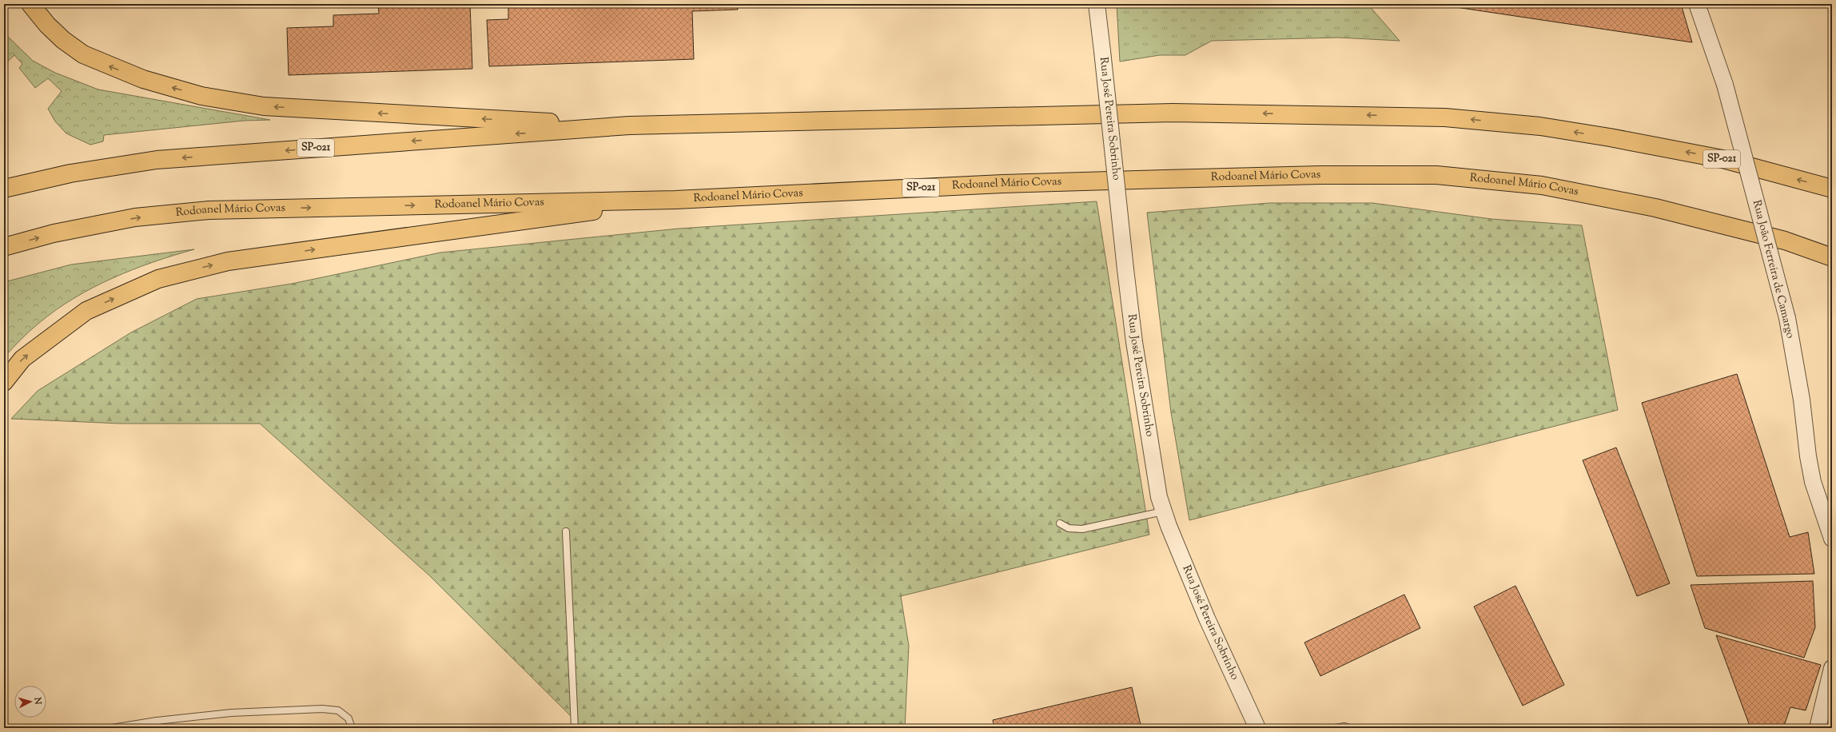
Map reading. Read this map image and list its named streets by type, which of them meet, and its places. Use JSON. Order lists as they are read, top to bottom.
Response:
{
  "streets": {
    "highway": ["SP-021", "Rodoanel Mário Covas"],
    "street": ["Rua José Pereira Sobrinho", "Rua João Ferreira de Camargo"]
  },
  "north": "right"
}
